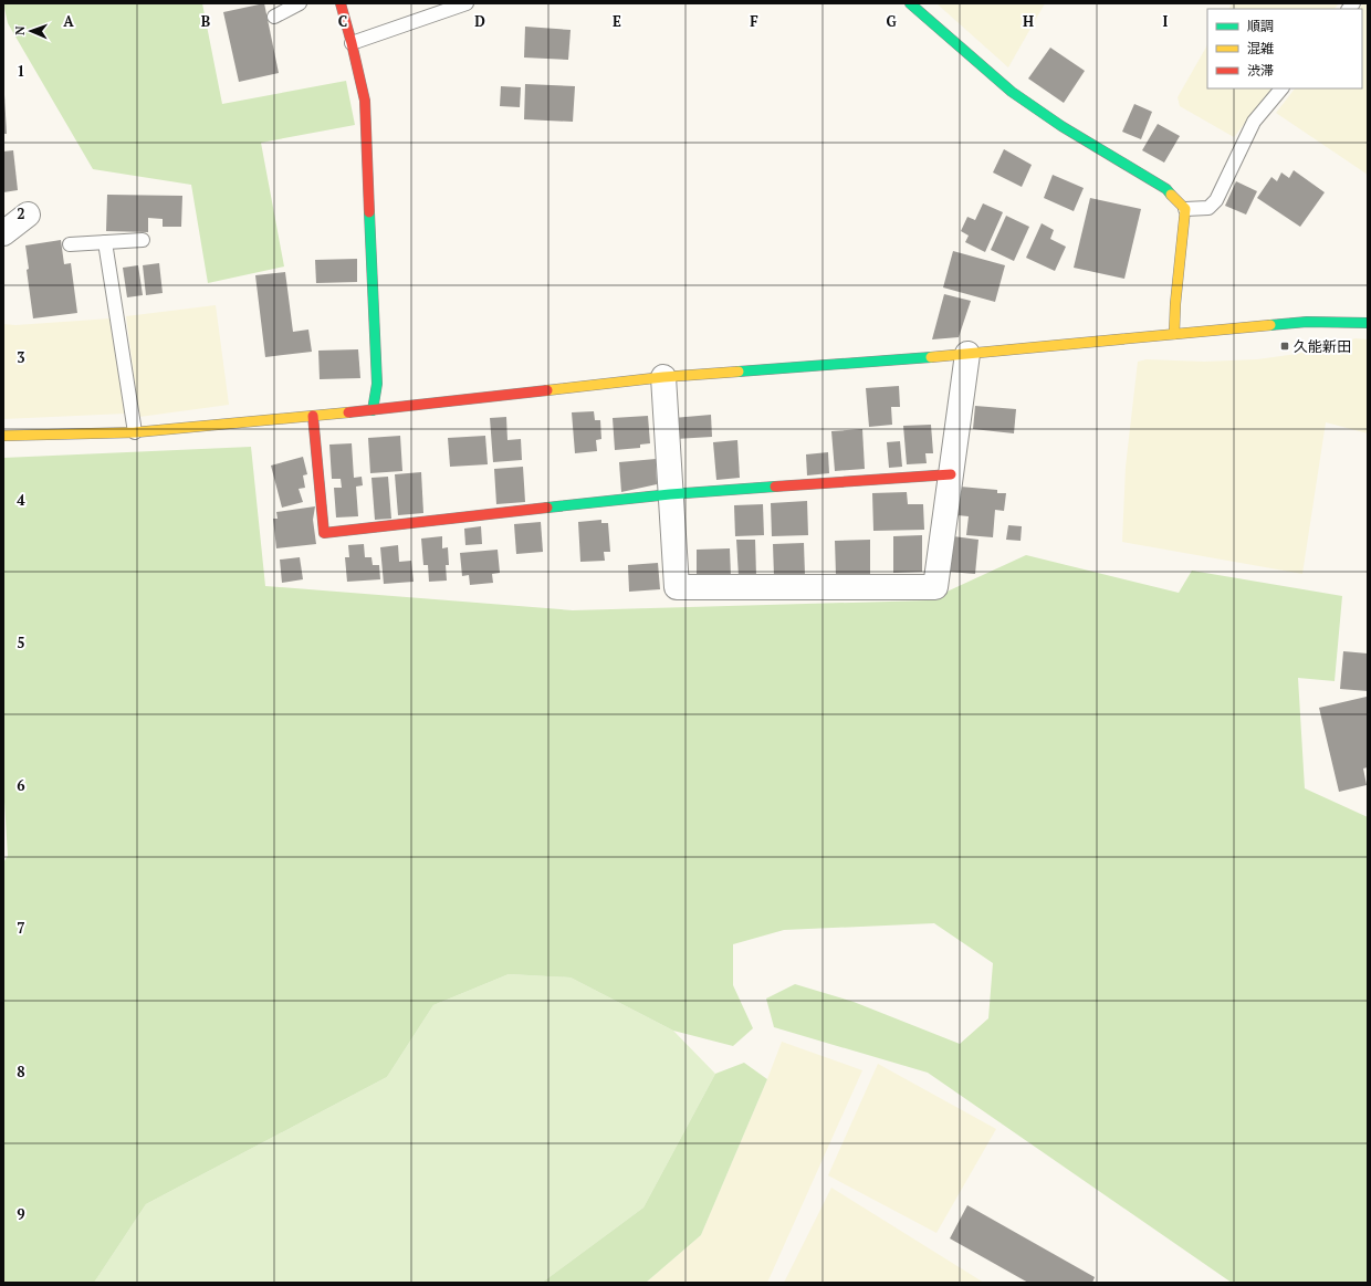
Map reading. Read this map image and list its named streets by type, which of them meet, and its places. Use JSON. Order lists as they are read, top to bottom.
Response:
{
  "places": {
    "transit": ["久能新田"]
  },
  "legend": ["順調", "混雑", "渋滞"],
  "north": "left",
  "grid": {
    "columns": [
      "A",
      "B",
      "C",
      "D",
      "E",
      "F",
      "G",
      "H",
      "I"
    ],
    "rows": [
      "1",
      "2",
      "3",
      "4",
      "5",
      "6",
      "7",
      "8",
      "9"
    ]
  }
}
